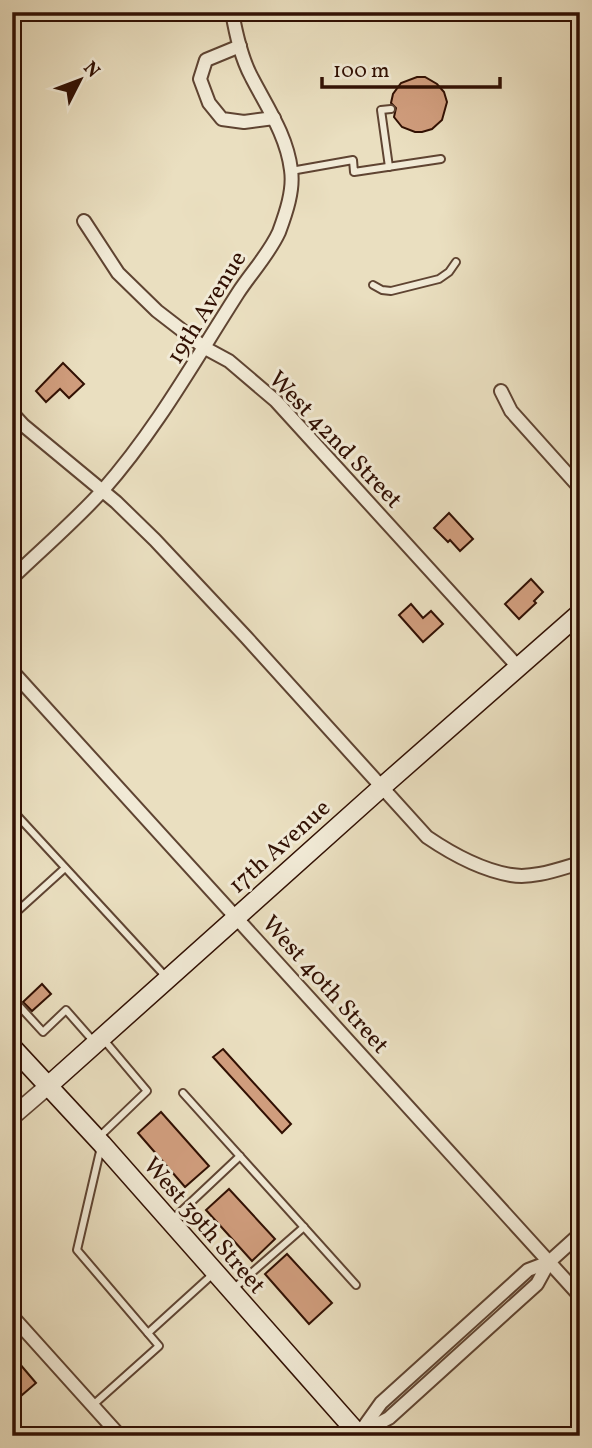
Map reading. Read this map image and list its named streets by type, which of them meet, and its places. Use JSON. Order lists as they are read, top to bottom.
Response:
{
  "streets": {
    "main road": ["17th Avenue", "West 39th Street"],
    "street": ["19th Avenue", "West 42nd Street", "West 40th Street"]
  },
  "crossings": [
    ["19th Avenue", "West 42nd Street"],
    ["West 42nd Street", "17th Avenue"],
    ["17th Avenue", "West 40th Street"],
    ["17th Avenue", "West 39th Street"]
  ],
  "scale_bar": "100 m",
  "north": "top right"
}
